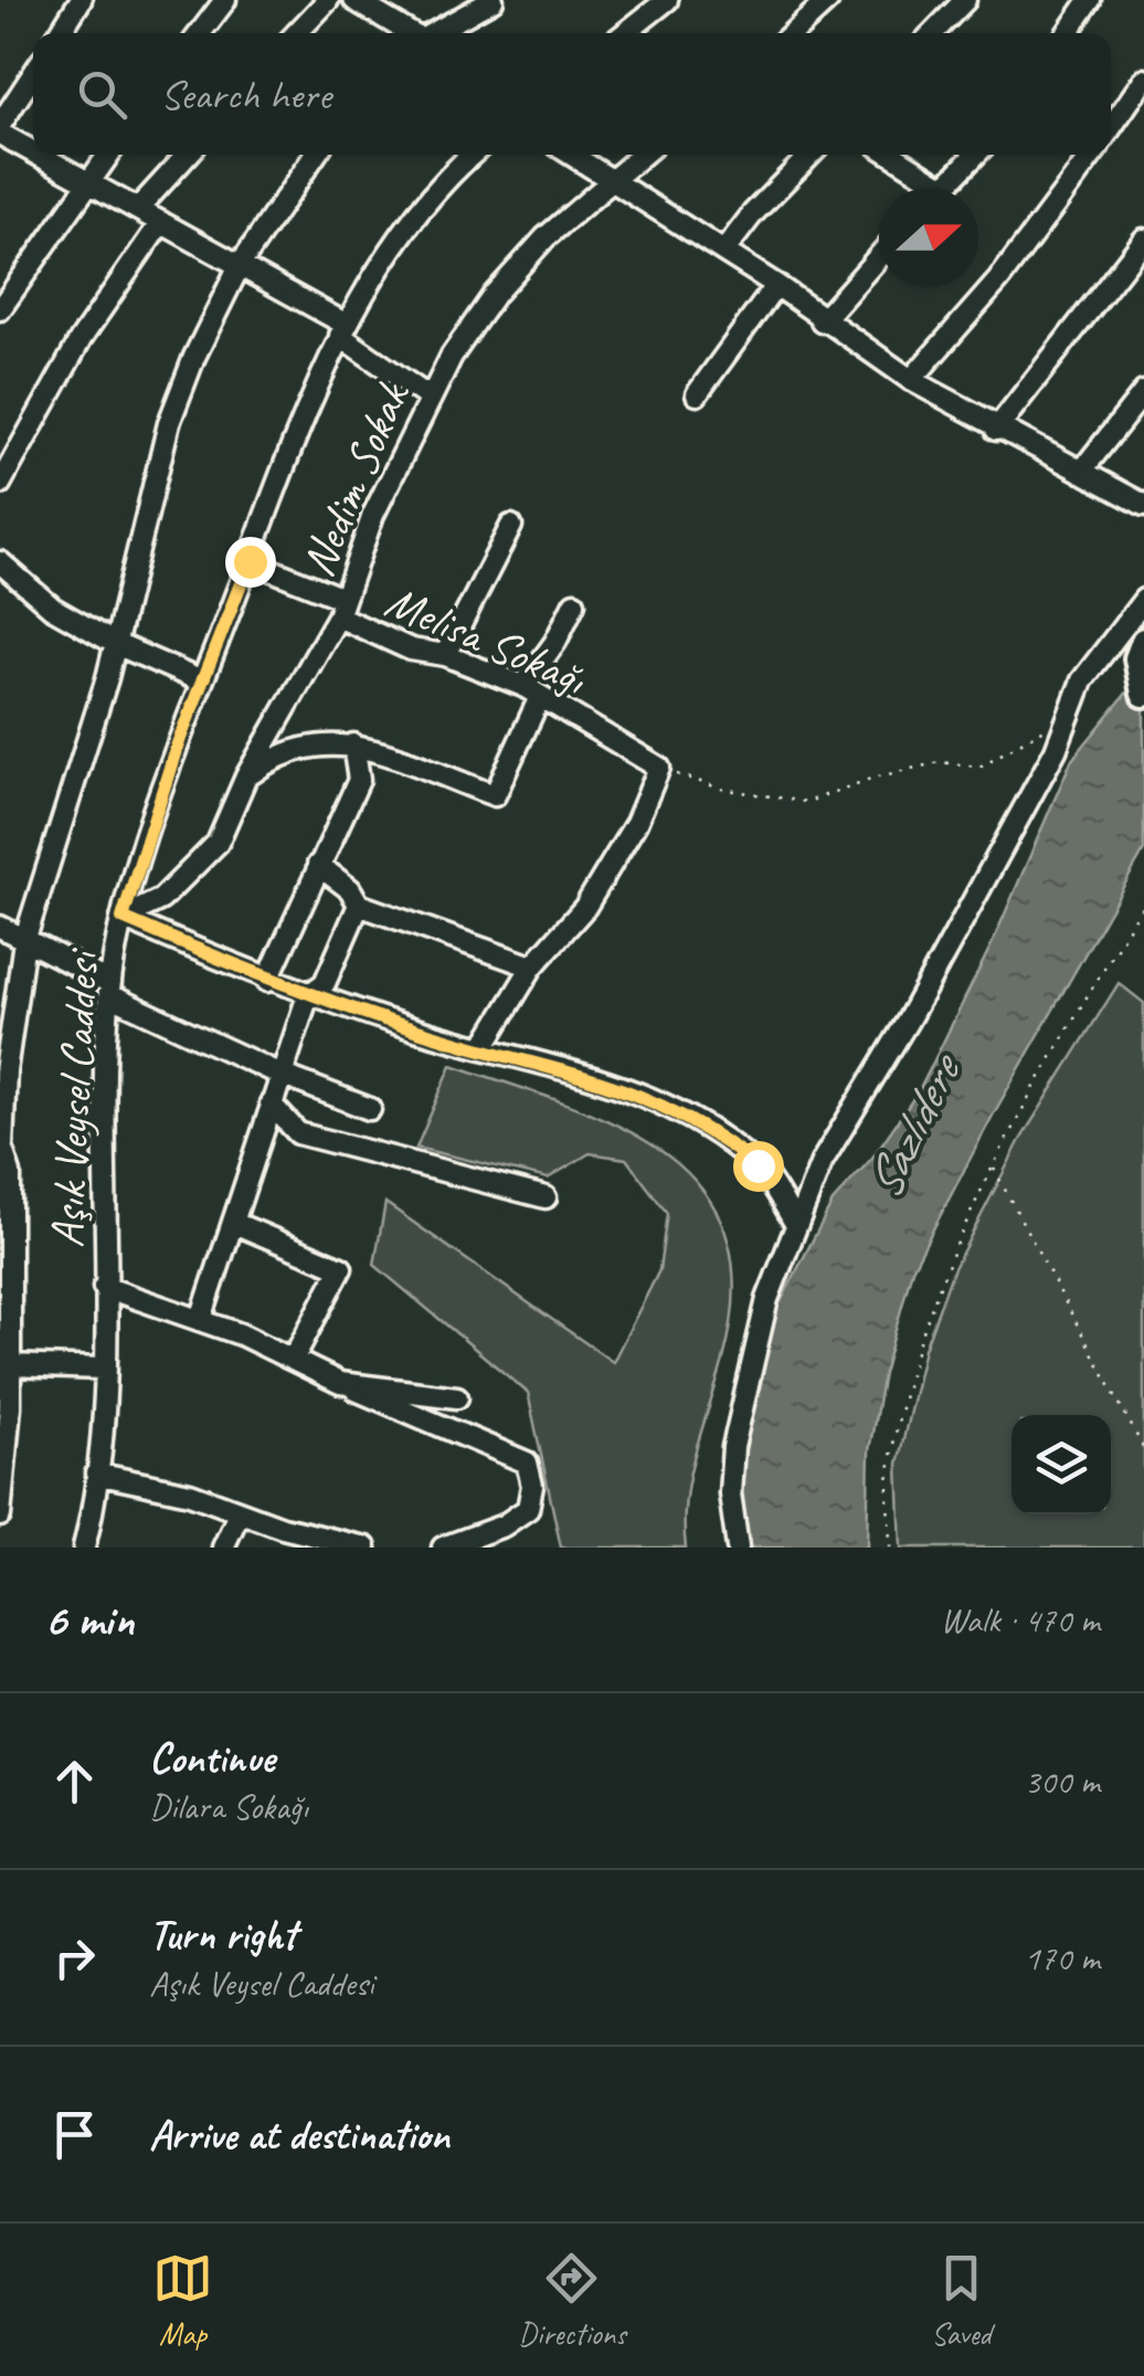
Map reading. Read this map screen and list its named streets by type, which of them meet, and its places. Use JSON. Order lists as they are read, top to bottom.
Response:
{
  "streets": {
    "street": ["Nedim Sokak", "Melisa Sokağı", "Aşık Veysel Caddesi"]
  },
  "crossings": [
    ["Nedim Sokak", "Melisa Sokağı"],
    ["Nedim Sokak", "Aşık Veysel Caddesi"],
    ["Melisa Sokağı", "Aşık Veysel Caddesi"]
  ],
  "water": ["Sazlıdere"],
  "north": "right",
  "page": {
    "search": "Search here",
    "heading": ["6 min", "Walk · 470 m"],
    "list": [
      ["Continue", "Dilara Sokağı", "300 m"],
      ["Turn right", "Aşık Veysel Caddesi", "170 m"],
      "Arrive at destination"
    ],
    "nav": ["Map", "Directions", "Saved"]
  }
}
